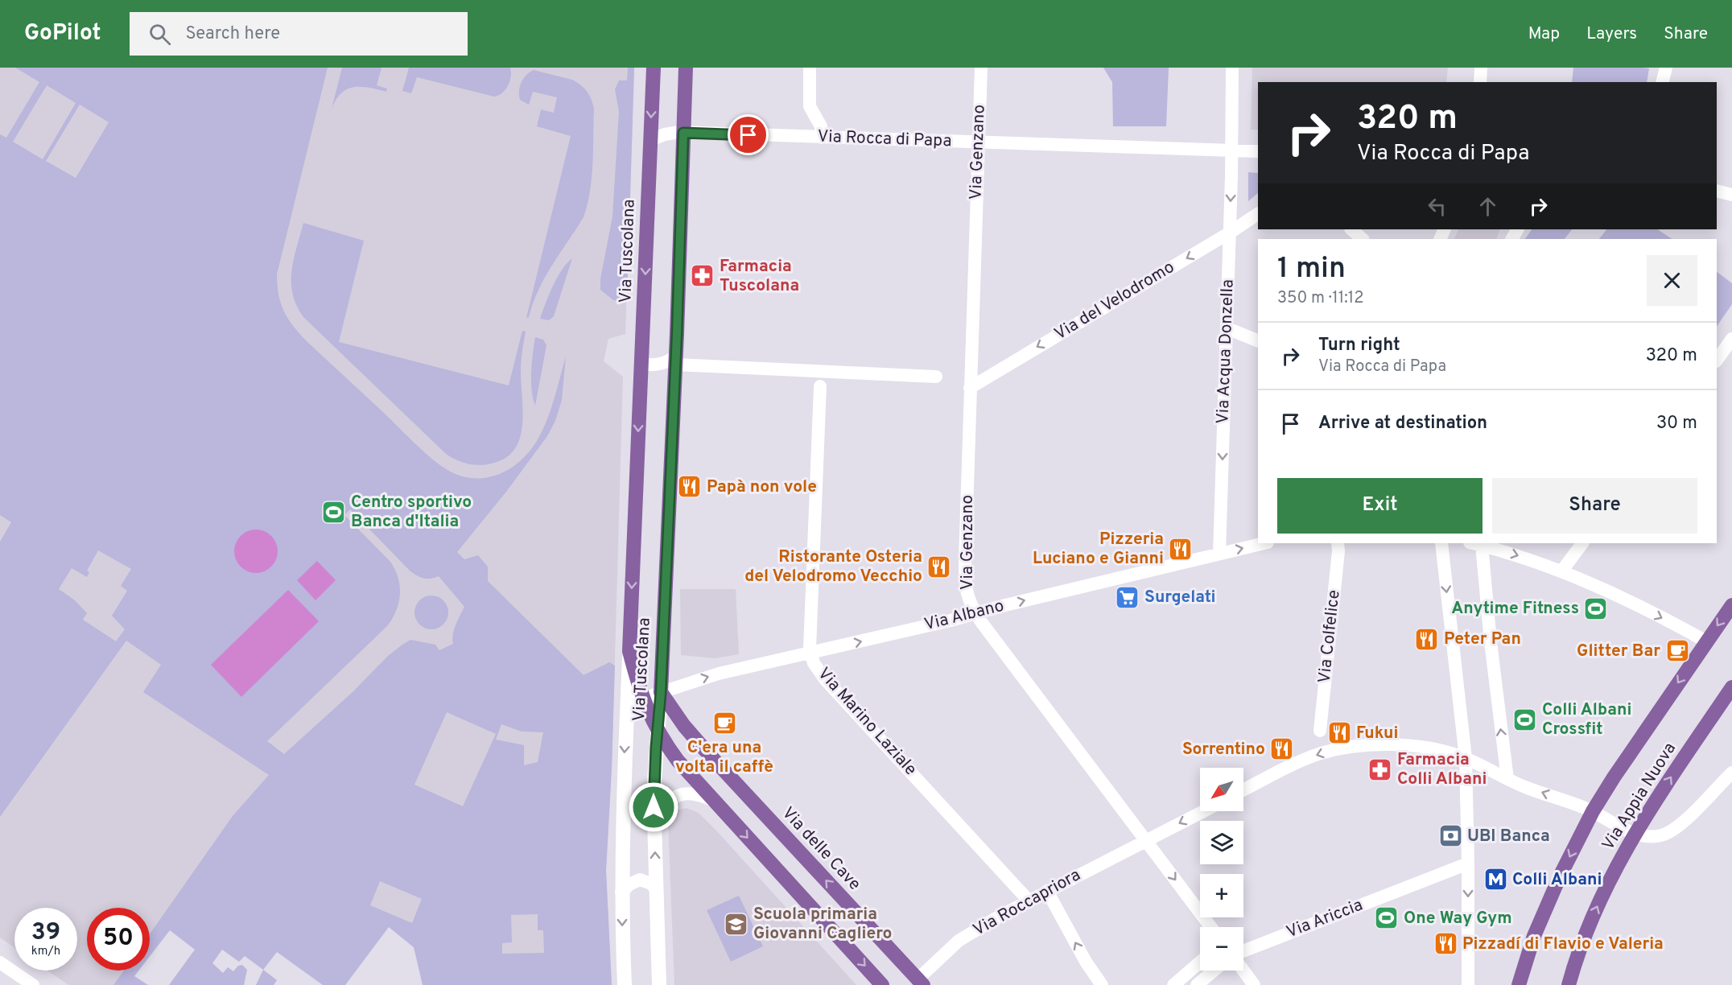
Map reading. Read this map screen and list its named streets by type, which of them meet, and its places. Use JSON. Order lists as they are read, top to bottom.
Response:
{
  "streets": {
    "main road": ["Via Tuscolana", "Via Appia Nuova", "Via delle Cave"],
    "street": [
      "Via Rocca di Papa",
      "Via Genzano",
      "Via del Velodromo",
      "Via Acqua Donzella",
      "Via Albano",
      "Via Colfelice",
      "Via Marino Laziale",
      "Via Roccapriora",
      "Via Ariccia"
    ]
  },
  "crossings": [
    ["Via Rocca di Papa", "Via Genzano"],
    ["Via Rocca di Papa", "Via Tuscolana"],
    ["Via Rocca di Papa", "Via Acqua Donzella"],
    ["Via Genzano", "Via del Velodromo"],
    ["Via Genzano", "Via Albano"],
    ["Via Genzano", "Via Roccapriora"],
    ["Via Tuscolana", "Via Albano"],
    ["Via Tuscolana", "Via delle Cave"],
    ["Via del Velodromo", "Via Acqua Donzella"],
    ["Via Acqua Donzella", "Via Albano"],
    ["Via Albano", "Via Marino Laziale"],
    ["Via Albano", "Via delle Cave"],
    ["Via Marino Laziale", "Via Roccapriora"],
    ["Via delle Cave", "Via Roccapriora"]
  ],
  "one_way": ["Via del Velodromo", "Via Acqua Donzella", "Via Albano"],
  "places": {
    "pharmacy": ["Farmacia Tuscolana", "Farmacia Colli Albani"],
    "restaurant": [
      "Papà non vole",
      "Pizzeria Luciano e Gianni",
      "Ristorante Osteria del Velodromo Vecchio",
      "Peter Pan",
      "Fukui",
      "Sorrentino",
      "Pizzadí di Flavio e Valeria"
    ],
    "sports": [
      "Centro sportivo Banca d'Italia",
      "Anytime Fitness",
      "Colli Albani Crossfit",
      "One Way Gym"
    ],
    "supermarket": ["Surgelati"],
    "cafe": ["Glitter Bar", "C'era una volta il caffè"],
    "bank": ["UBI Banca"],
    "metro station": ["Colli Albani"],
    "school or university": ["Scuola primaria Giovanni Cagliero"]
  },
  "north": "bottom left",
  "page": {
    "header": "GoPilot",
    "search": "Search here",
    "nav": ["Map", "Layers", "Share"],
    "turn": ["320 m", "Via Rocca di Papa"],
    "heading": ["1 min", "350 m · 11:12"],
    "list": [
      {
        "name": "Turn right",
        "note": "Via Rocca di Papa",
        "value": "320 m"
      },
      {
        "name": "Arrive at destination",
        "value": "30 m"
      }
    ],
    "buttons": ["Exit", "Share"],
    "map_buttons": ["+", "−"],
    "speed": "39 km/h",
    "limit": "50"
  }
}
